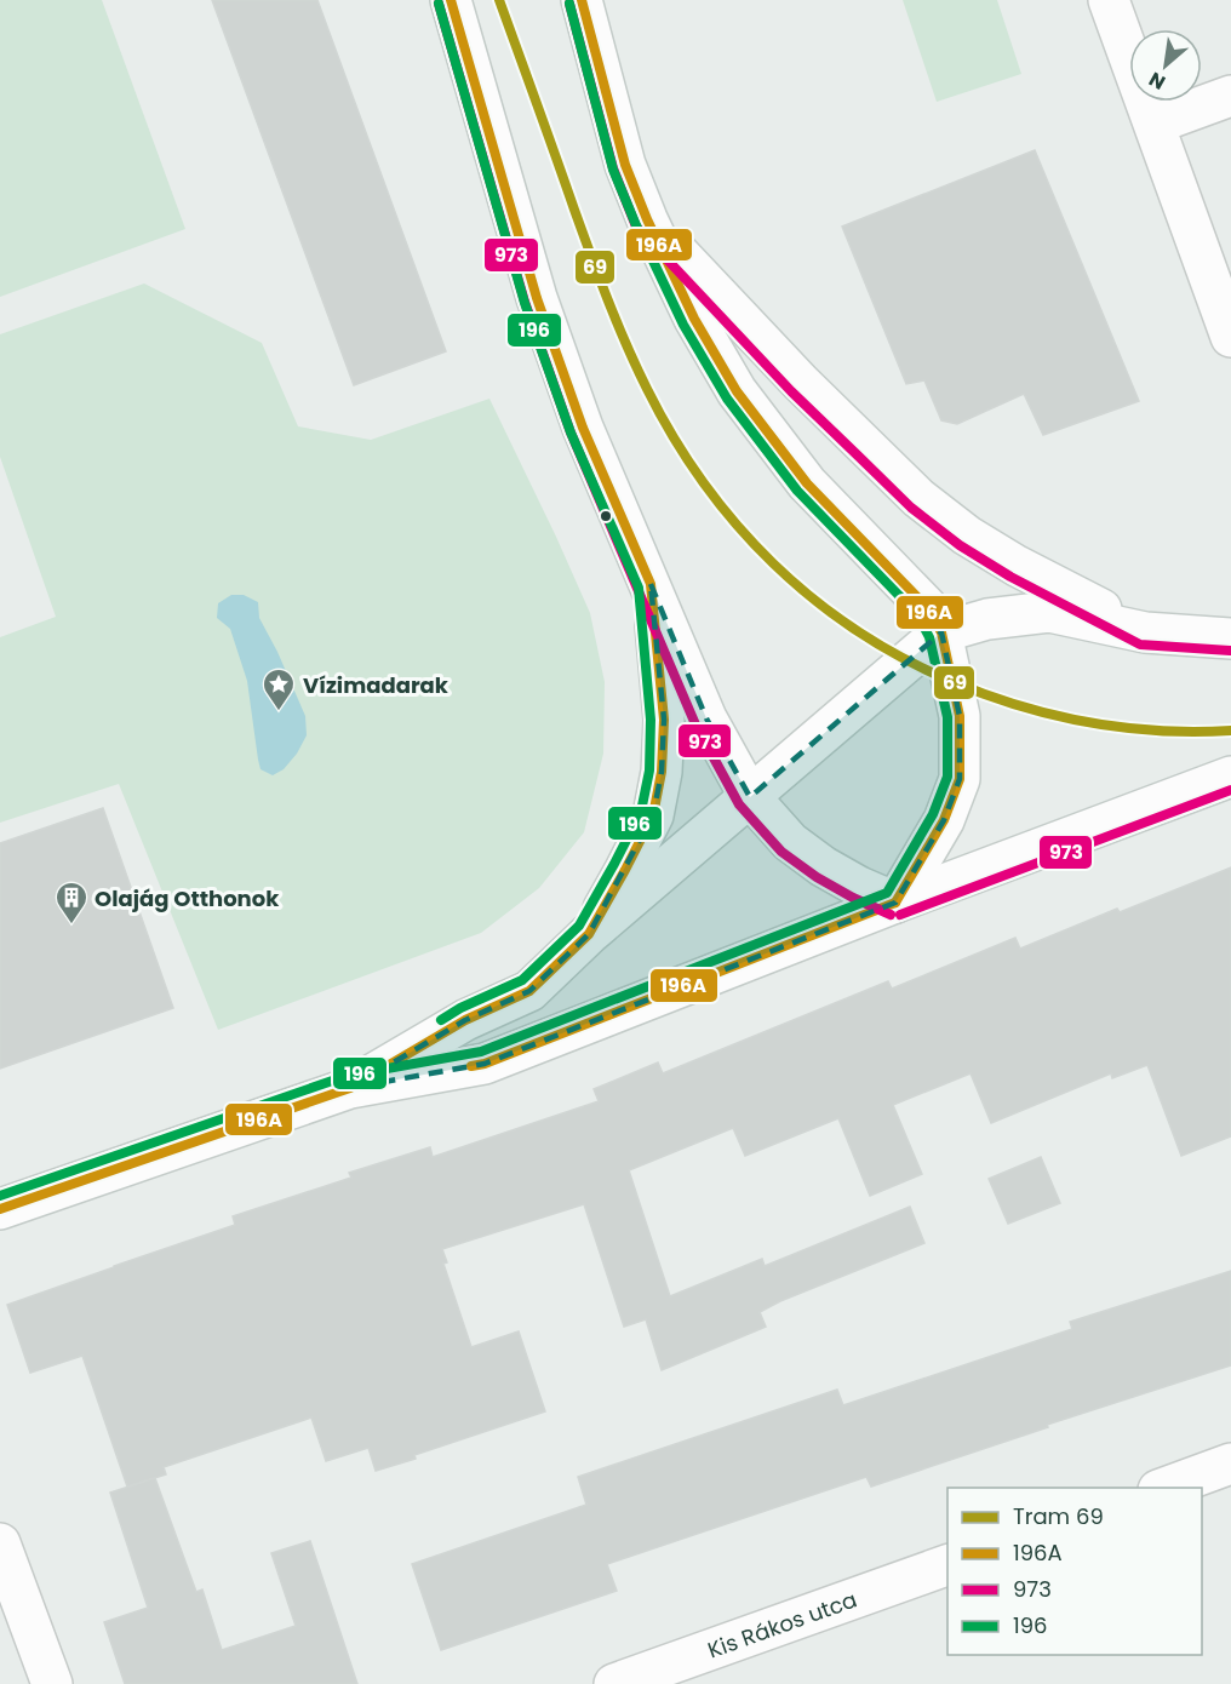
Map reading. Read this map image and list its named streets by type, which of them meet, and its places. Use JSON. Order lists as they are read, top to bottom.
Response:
{
  "streets": {
    "street": ["Kis Rákos utca"]
  },
  "places": {
    "place": ["Vízimadarak"],
    "building": ["Olajág Otthonok"]
  },
  "lines": [
    "tram line 69",
    "transit line 196A",
    "transit line 973",
    "transit line 196"
  ],
  "legend": [
    "Tram 69",
    "196A",
    "973",
    "196"
  ],
  "north": "bottom left"
}
